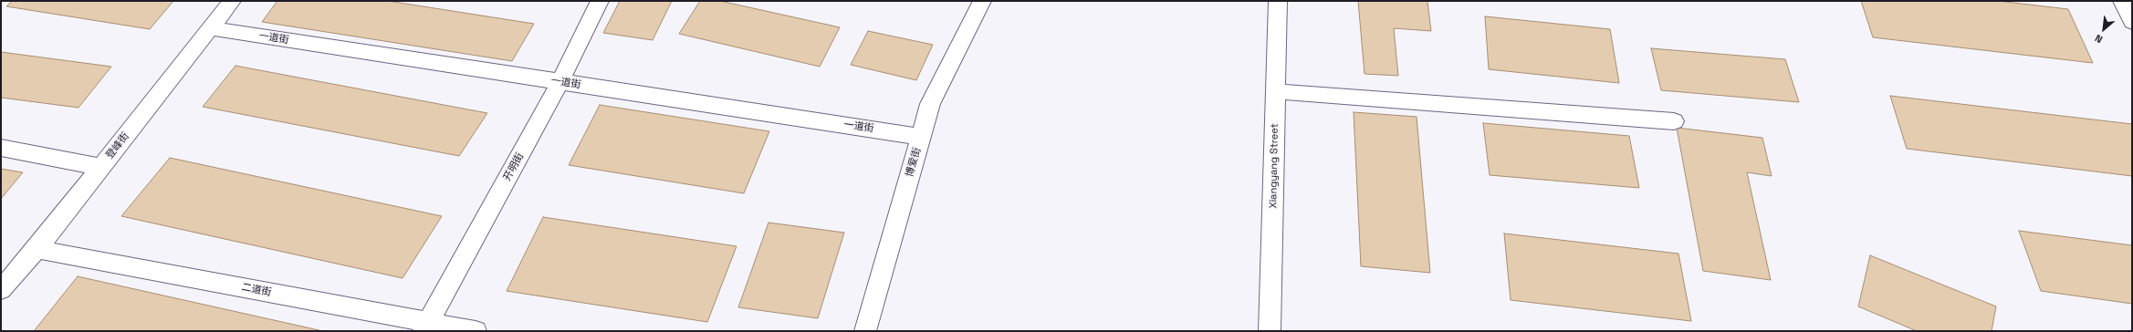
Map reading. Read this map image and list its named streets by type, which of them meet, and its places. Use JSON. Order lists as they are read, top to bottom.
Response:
{
  "streets": {
    "street": [
      "一道街",
      "登峰街",
      "博爱街",
      "Xiangyang Street",
      "开明街",
      "二道街"
    ]
  },
  "crossings": [
    ["一道街", "登峰街"],
    ["一道街", "博爱街"],
    ["一道街", "开明街"],
    ["登峰街", "二道街"],
    ["开明街", "二道街"]
  ],
  "north": "bottom left"
}
